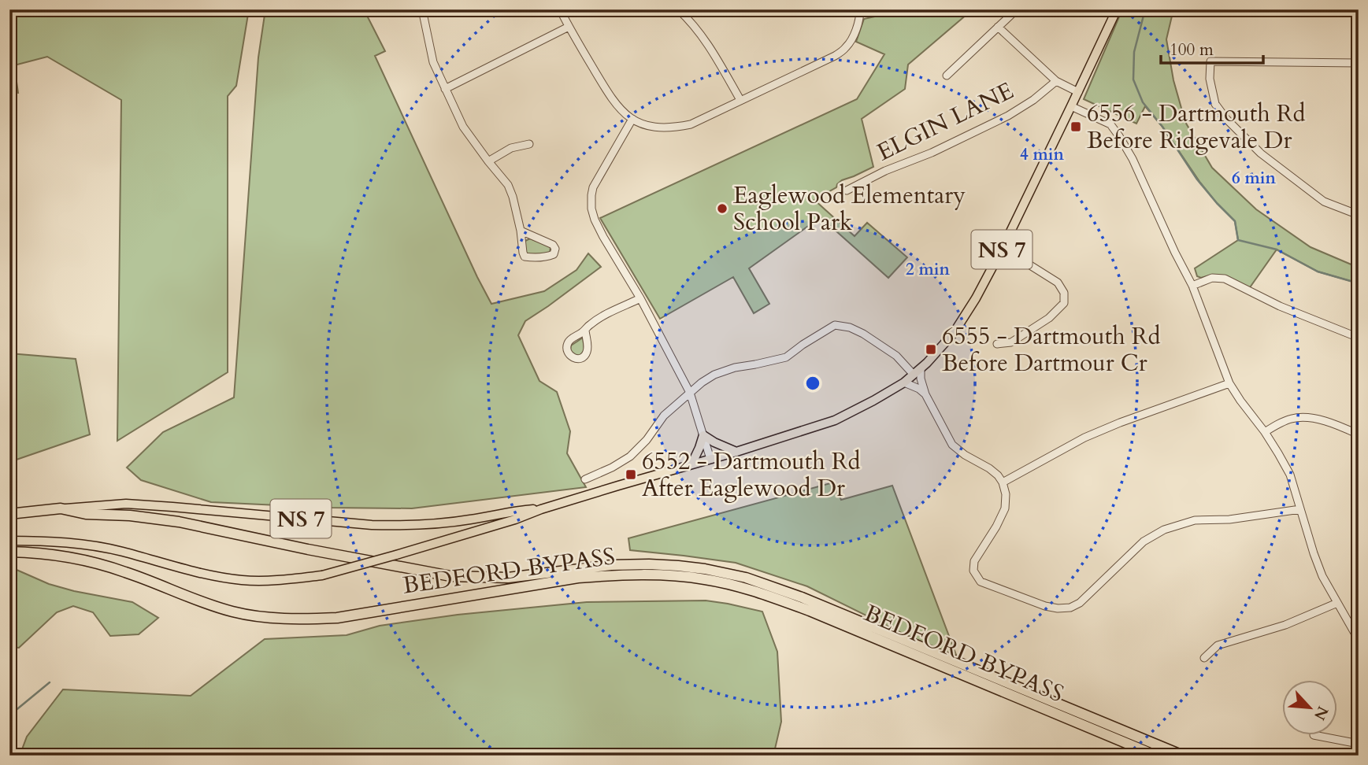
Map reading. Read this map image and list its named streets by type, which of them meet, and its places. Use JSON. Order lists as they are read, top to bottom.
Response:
{
  "streets": {
    "highway": ["NS 7", "BEDFORD BYPASS"],
    "street": ["ELGIN LANE"]
  },
  "crossings": [
    ["NS 7", "BEDFORD BYPASS"]
  ],
  "places": {
    "transit": ["6556 - Dartmouth Rd Before Ridgevale Dr", "6555 - Dartmouth Rd Before Dartmour Cr", "6552 - Dartmouth Rd After Eaglewood Dr"],
    "other": ["Eaglewood Elementary School Park"]
  },
  "scale_bar": "100 m",
  "north": "bottom right",
  "rings": ["4 min", "6 min", "2 min"]
}
